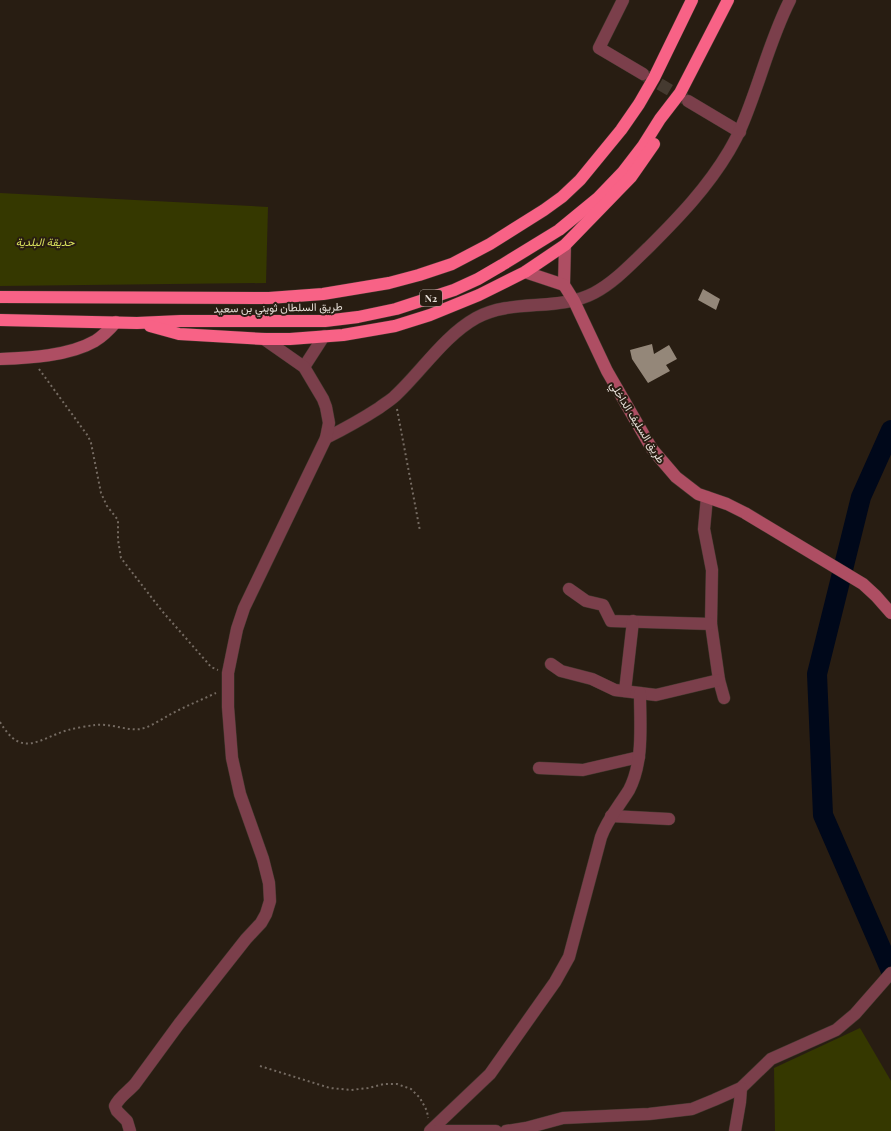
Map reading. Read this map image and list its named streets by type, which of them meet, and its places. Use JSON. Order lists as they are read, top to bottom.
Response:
{
  "streets": {
    "highway": ["N2", "طريق السلطان ثويني بن سعيد"],
    "street": ["طريق السليف الداخلي"]
  },
  "parks": ["حديقة البلدية"]
}
